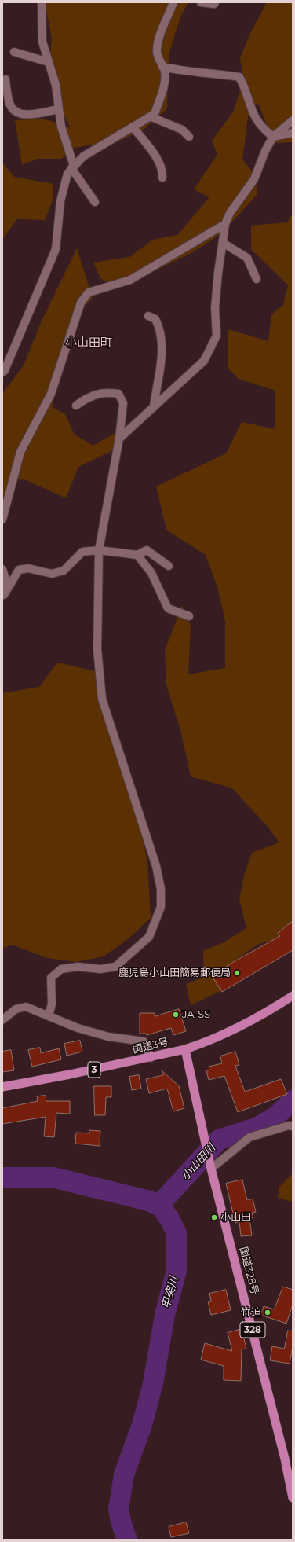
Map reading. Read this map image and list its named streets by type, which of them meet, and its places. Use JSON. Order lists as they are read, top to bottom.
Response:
{
  "streets": {
    "highway": [
      "国道3号",
      "3",
      "国道328号",
      "328"
    ]
  },
  "crossings": [
    ["国道3号", "国道328号"]
  ],
  "districts": ["小山田町"],
  "water": ["小山田川", "甲突川"],
  "places": [
    "鹿児島小山田簡易郵便局",
    "JA-SS",
    "小山田",
    "竹迫"
  ]
}
